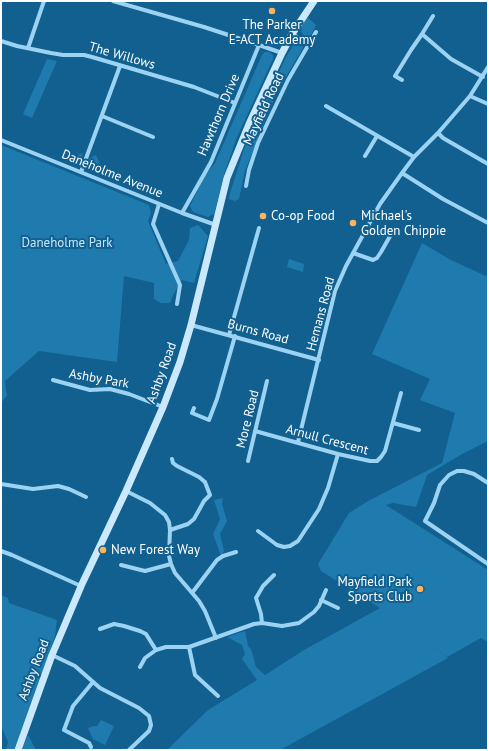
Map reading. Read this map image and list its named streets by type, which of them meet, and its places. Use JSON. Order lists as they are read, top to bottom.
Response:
{
  "streets": {
    "street": [
      "The Willows",
      "Mayfield Road",
      "Hawthorn Drive",
      "Daneholme Avenue",
      "Hemans Road",
      "Burns Road",
      "Ashby Road",
      "Ashby Park",
      "More Road",
      "Arnull Crescent"
    ]
  },
  "crossings": [
    ["The Willows", "Hawthorn Drive"],
    ["Hawthorn Drive", "Daneholme Avenue"],
    ["Daneholme Avenue", "Ashby Road"],
    ["Hemans Road", "Burns Road"],
    ["Hemans Road", "Arnull Crescent"],
    ["Burns Road", "Ashby Road"],
    ["Ashby Road", "Ashby Park"],
    ["More Road", "Arnull Crescent"]
  ],
  "parks": ["Daneholme Park"],
  "places": [
    "The Parker E-ACT Academy",
    "Co-op Food",
    "Michael's Golden Chippie",
    "New Forest Way",
    "Mayfield Park Sports Club"
  ]
}
